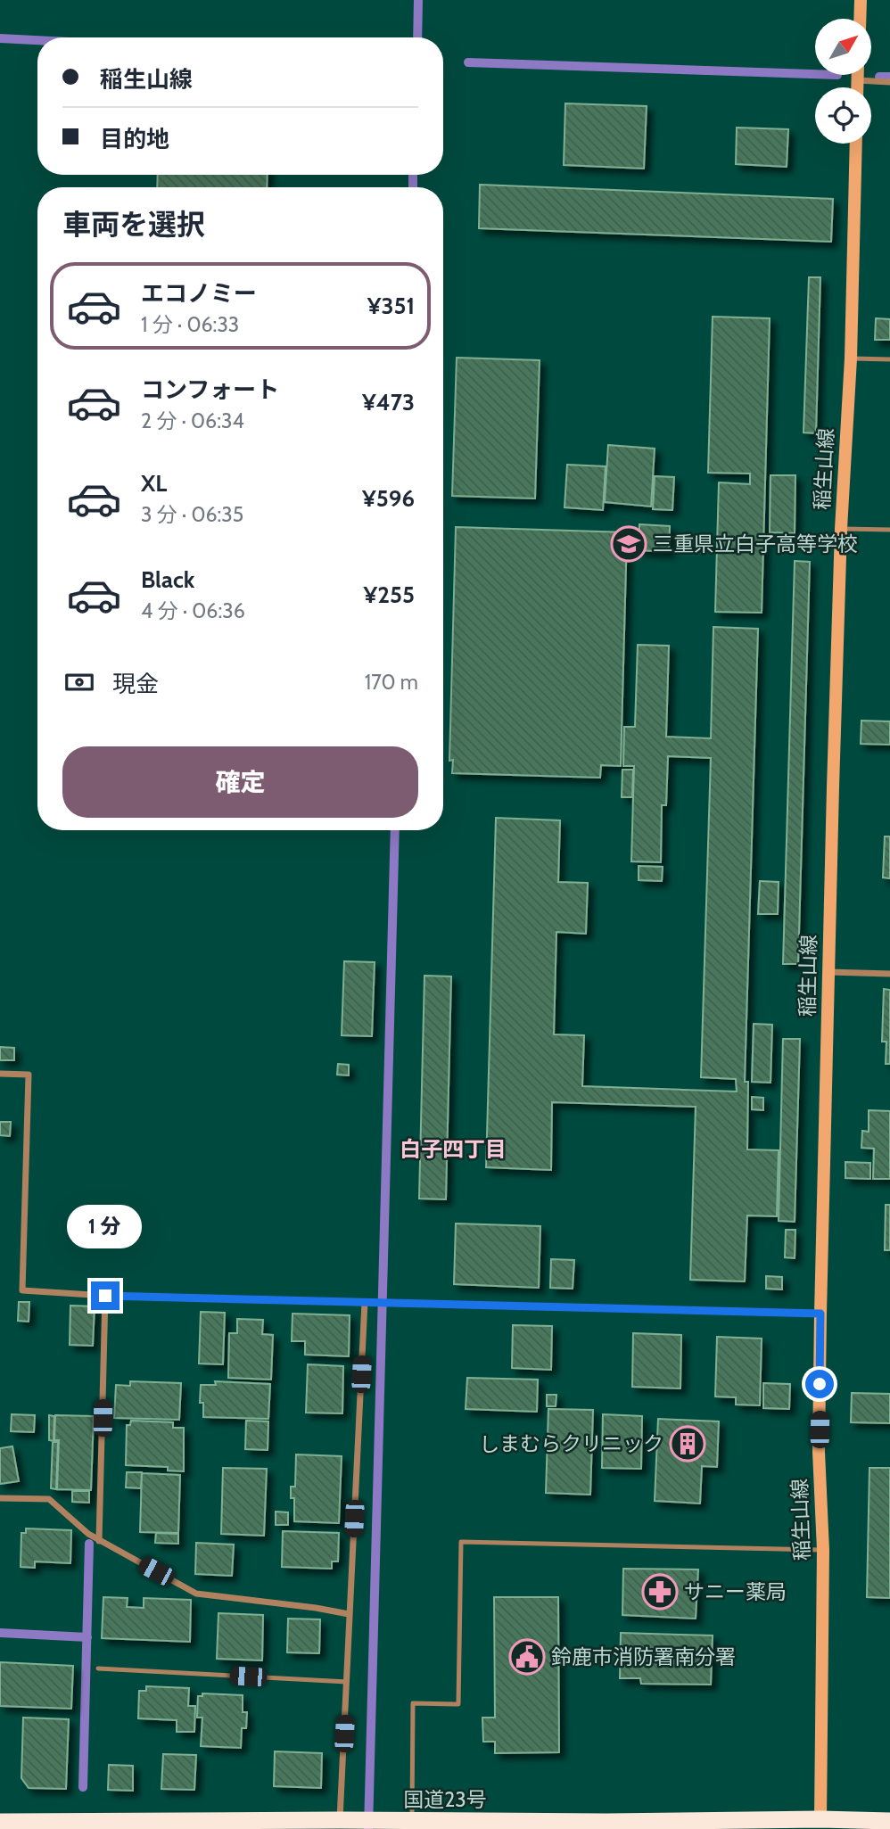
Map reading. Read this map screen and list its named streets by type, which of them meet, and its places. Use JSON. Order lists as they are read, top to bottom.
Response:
{
  "streets": {
    "highway": ["国道23号"],
    "main road": ["稲生山線"]
  },
  "crossings": [
    ["稲生山線", "国道23号"]
  ],
  "districts": ["白子四丁目"],
  "places": {
    "school or university": ["三重県立白子高等学校"],
    "building": ["しまむらクリニック"],
    "pharmacy": ["サニー薬局"],
    "public building": ["鈴鹿市消防署南分署"]
  },
  "north": "top right",
  "page": {
    "banner": ["稲生山線", "目的地"],
    "heading": "車両を選択",
    "list": [
      {
        "name": "エコノミー",
        "note": "1 分 · 06:33",
        "value": "¥351"
      },
      {
        "name": "コンフォート",
        "note": "2 分 · 06:34",
        "value": "¥473"
      },
      {
        "name": "XL",
        "note": "3 分 · 06:35",
        "value": "¥596"
      },
      {
        "name": "Black",
        "note": "4 分 · 06:36",
        "value": "¥255"
      }
    ],
    "pay": ["現金", "170 m"],
    "buttons": "確定",
    "bubble": "1 分"
  }
}
